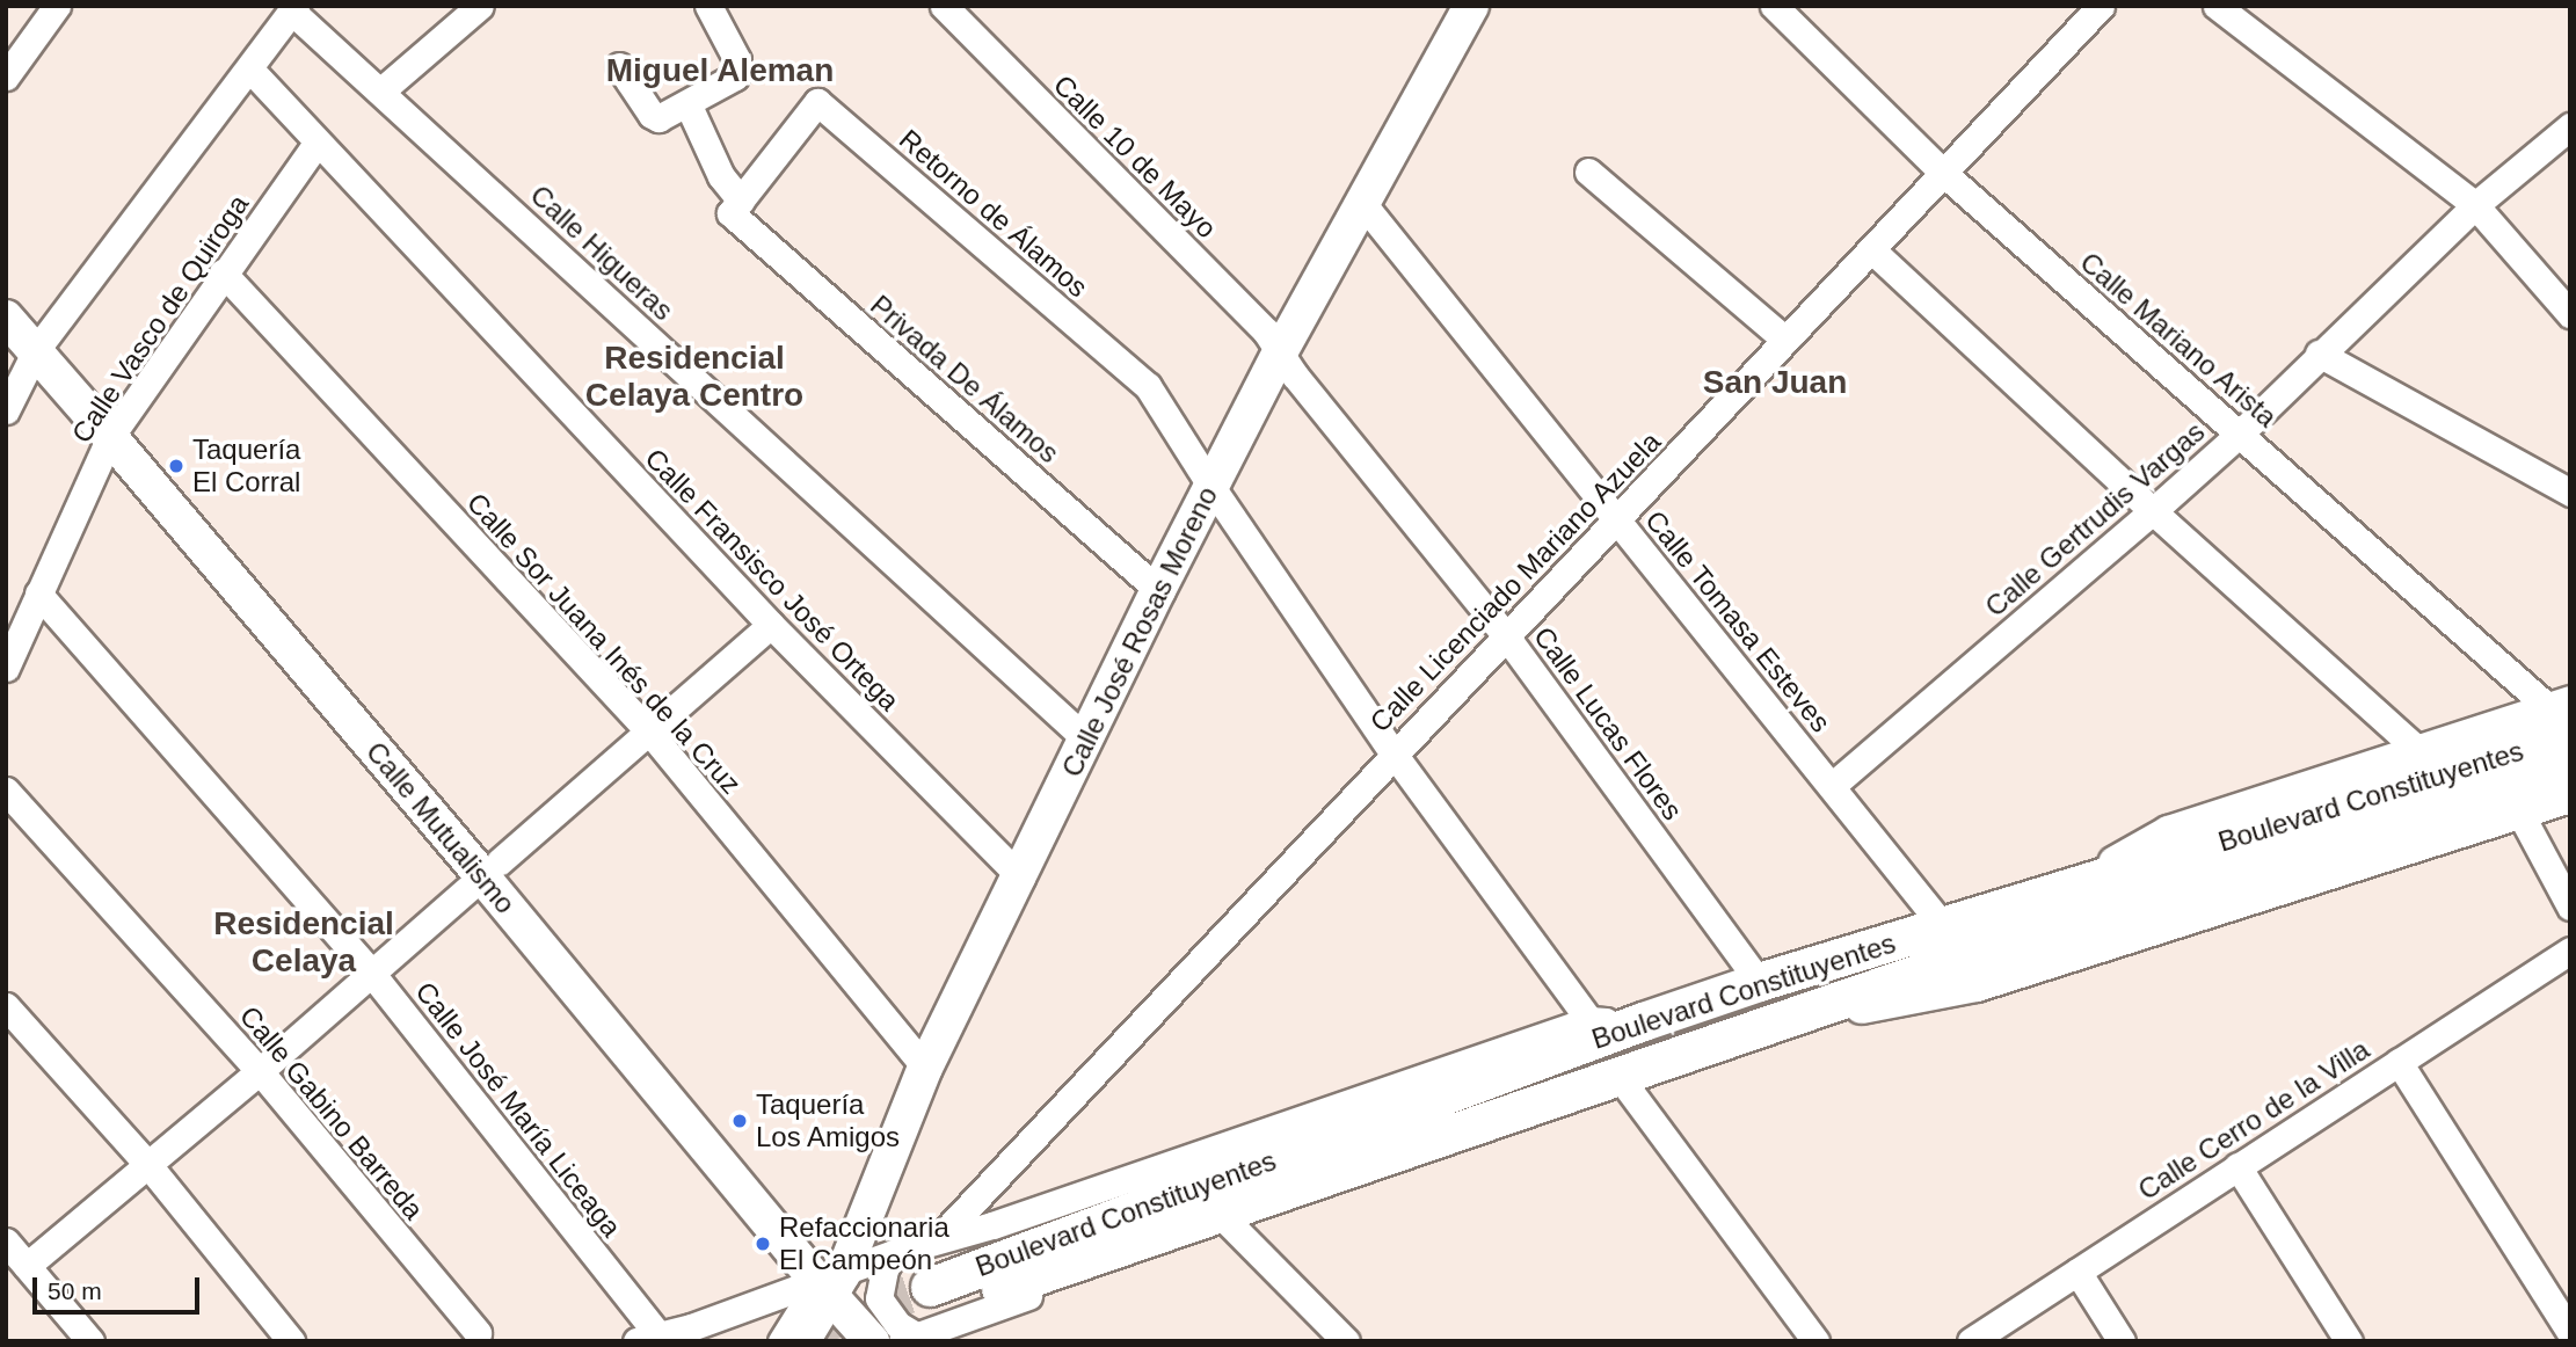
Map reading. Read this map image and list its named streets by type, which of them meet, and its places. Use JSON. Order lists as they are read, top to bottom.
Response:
{
  "streets": {
    "highway": ["Boulevard Constituyentes"],
    "main road": ["Calle José Rosas Moreno", "Calle Mutualismo"],
    "street": [
      "Calle 10 de Mayo",
      "Retorno de Álamos",
      "Calle Higueras",
      "Calle Vasco de Quiroga",
      "Calle Mariano Arista",
      "Privada De Álamos",
      "Calle Gertrudis Vargas",
      "Calle Fransisco José Ortega",
      "Calle Licenciado Mariano Azuela",
      "Calle Tomasa Esteves",
      "Calle Sor Juana Inés de la Cruz",
      "Calle Lucas Flores",
      "Calle José María Liceaga",
      "Calle Gabino Barreda",
      "Calle Cerro de la Villa"
    ]
  },
  "crossings": [
    ["Calle 10 de Mayo", "Calle José Rosas Moreno"],
    ["Calle 10 de Mayo", "Calle Lucas Flores"],
    ["Retorno de Álamos", "Privada De Álamos"],
    ["Retorno de Álamos", "Calle José Rosas Moreno"],
    ["Calle Higueras", "Calle José Rosas Moreno"],
    ["Calle Vasco de Quiroga", "Calle Fransisco José Ortega"],
    ["Calle Vasco de Quiroga", "Calle Sor Juana Inés de la Cruz"],
    ["Calle Vasco de Quiroga", "Calle Mutualismo"],
    ["Calle Vasco de Quiroga", "Calle José María Liceaga"],
    ["Calle Mariano Arista", "Calle Gertrudis Vargas"],
    ["Calle Mariano Arista", "Calle Licenciado Mariano Azuela"],
    ["Calle Mariano Arista", "Boulevard Constituyentes"],
    ["Privada De Álamos", "Calle José Rosas Moreno"],
    ["Calle Gertrudis Vargas", "Calle Tomasa Esteves"],
    ["Calle Fransisco José Ortega", "Calle José Rosas Moreno"],
    ["Calle Licenciado Mariano Azuela", "Calle Tomasa Esteves"],
    ["Calle Licenciado Mariano Azuela", "Calle Lucas Flores"],
    ["Calle Tomasa Esteves", "Calle José Rosas Moreno"],
    ["Calle Tomasa Esteves", "Boulevard Constituyentes"],
    ["Calle José Rosas Moreno", "Calle Sor Juana Inés de la Cruz"],
    ["Calle José Rosas Moreno", "Calle Lucas Flores"],
    ["Calle José Rosas Moreno", "Calle Mutualismo"],
    ["Calle Lucas Flores", "Boulevard Constituyentes"]
  ],
  "districts": [
    "Miguel Aleman",
    "Residencial Celaya Centro",
    "San Juan",
    "Residencial Celaya"
  ],
  "places": ["Taquería El Corral", "Taquería Los Amigos", "Refaccionaria El Campeón"],
  "scale_bar": "50 m"
}
